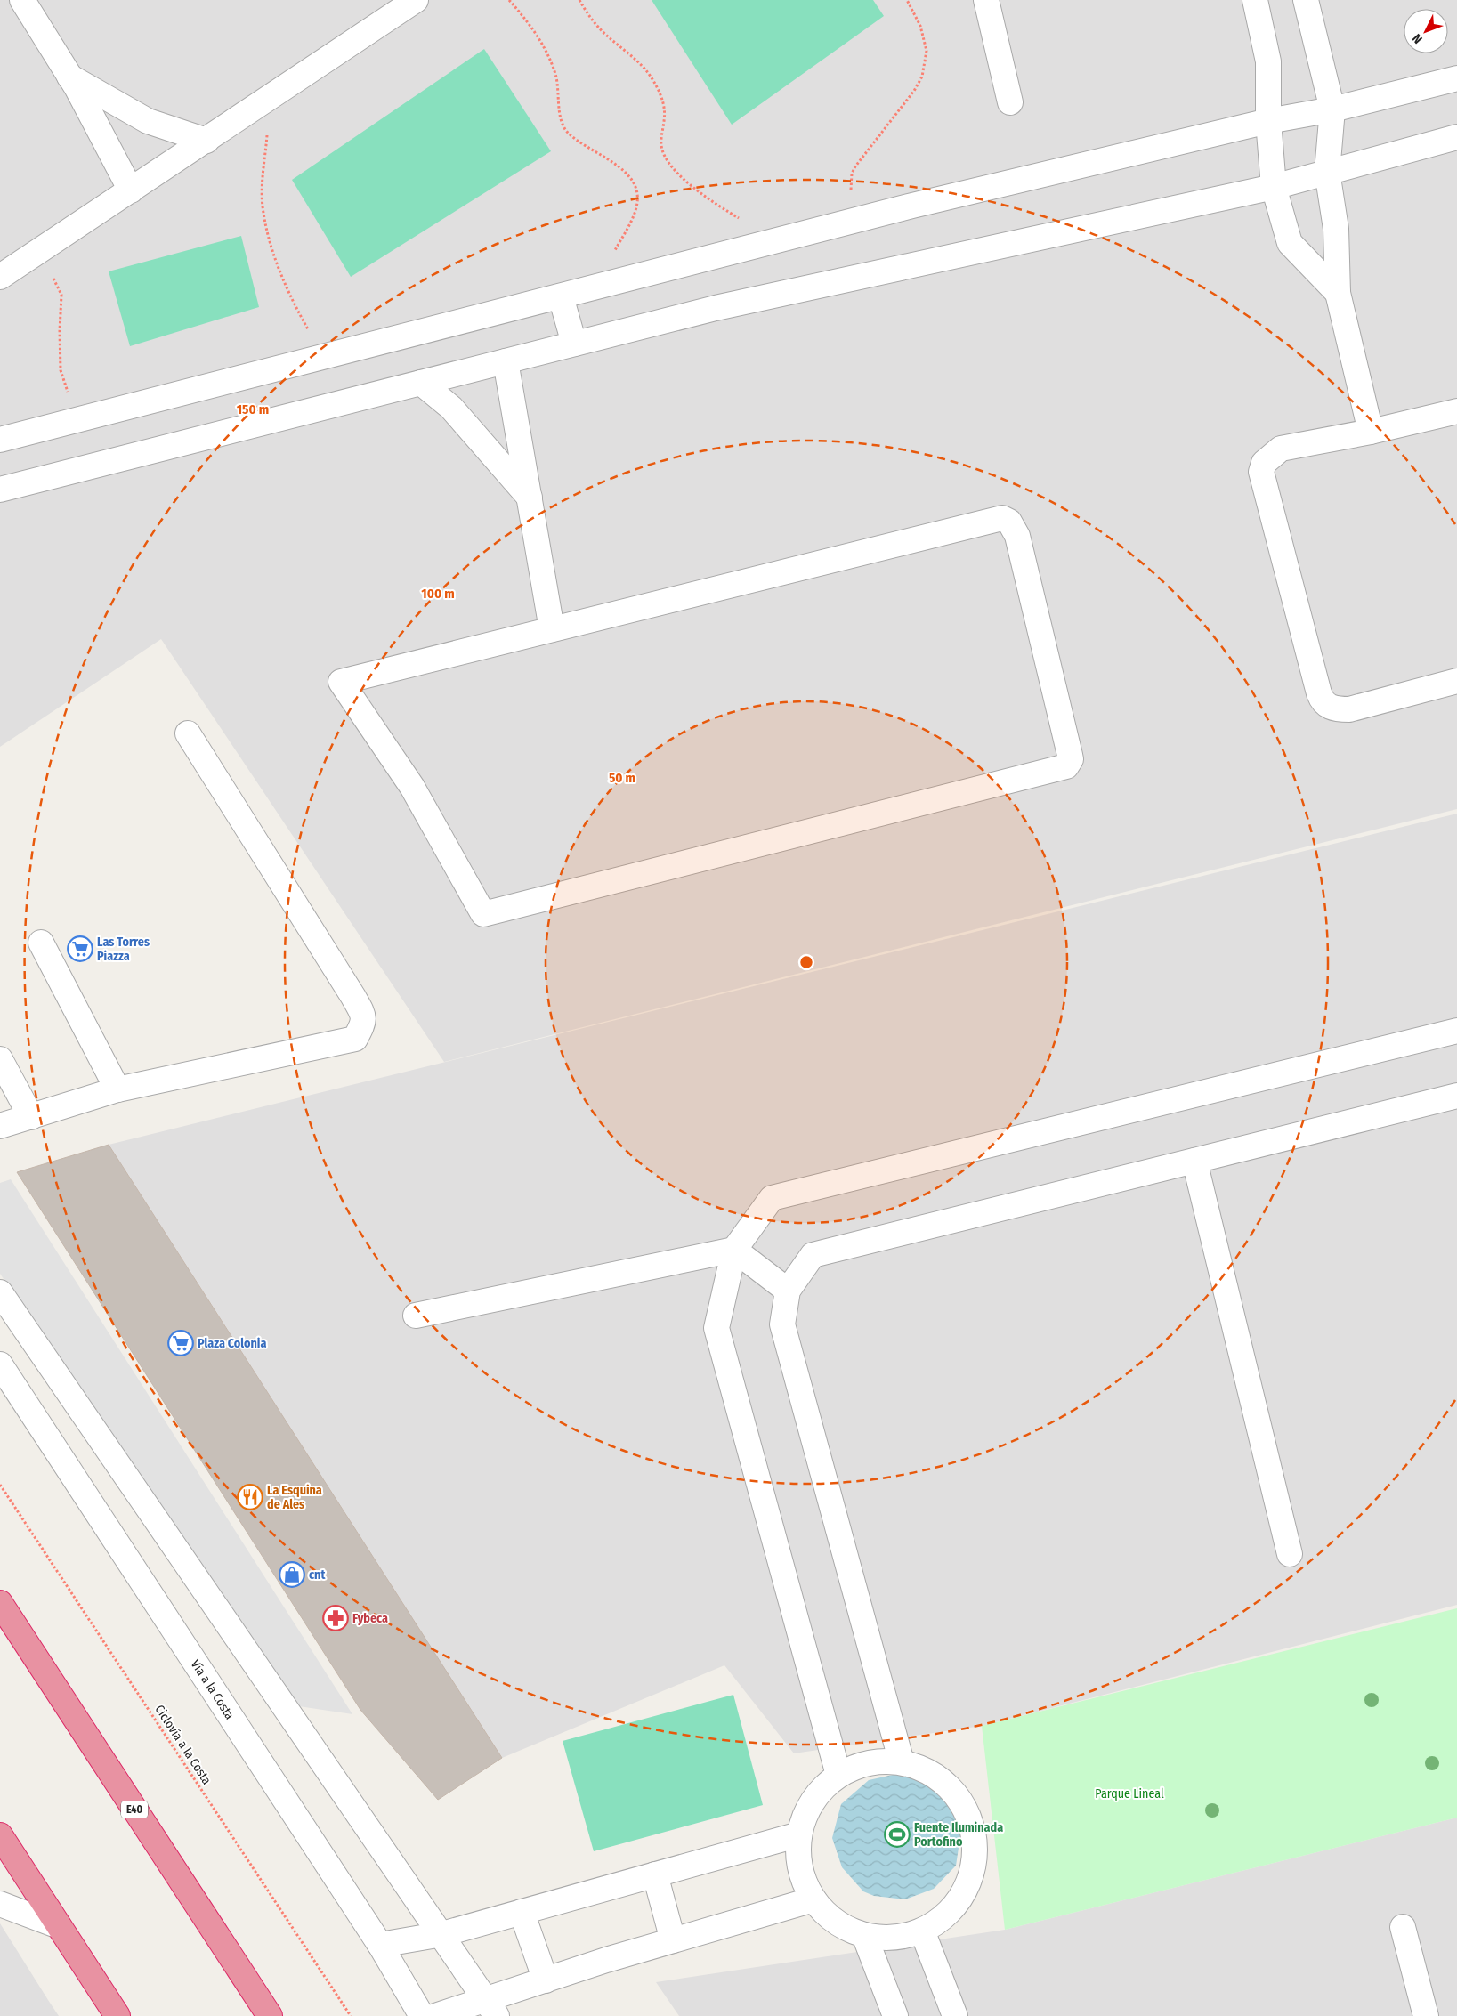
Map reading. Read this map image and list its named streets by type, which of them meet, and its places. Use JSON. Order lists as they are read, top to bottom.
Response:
{
  "streets": {
    "highway": ["E40"],
    "street": ["Vía a la Costa"],
    "path": ["Ciclovía a la Costa"]
  },
  "parks": ["Parque Lineal"],
  "places": {
    "supermarket": ["Las Torres Piazza", "Plaza Colonia"],
    "restaurant": ["La Esquina de Ales"],
    "shop": ["cnt"],
    "pharmacy": ["Fybeca"],
    "sports": ["Fuente Iluminada Portofino"]
  },
  "north": "bottom left",
  "rings": ["150 m", "100 m", "50 m"]
}
